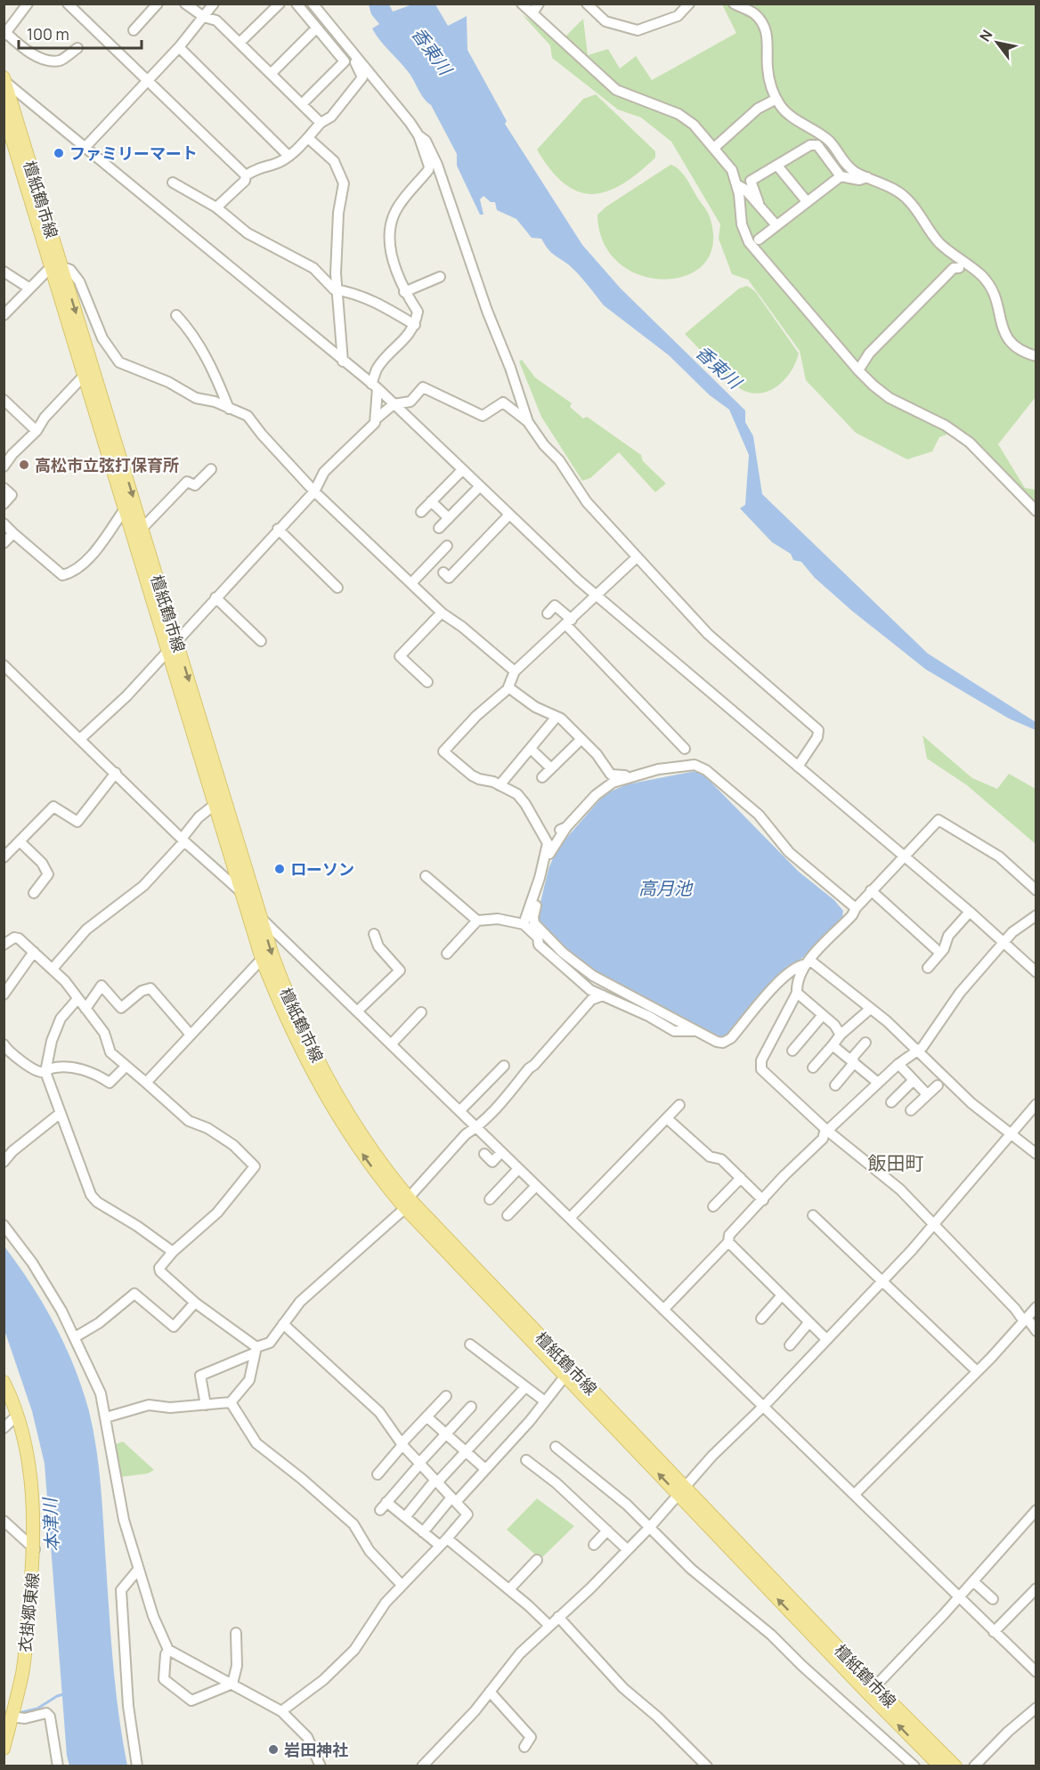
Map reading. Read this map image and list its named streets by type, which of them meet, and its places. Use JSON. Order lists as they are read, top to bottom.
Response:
{
  "streets": {
    "main road": ["檀紙鶴市線", "衣掛郷東線"]
  },
  "districts": ["飯田町"],
  "water": ["香東川", "高月池", "本津川"],
  "places": [
    "ファミリーマート",
    "高松市立弦打保育所",
    "ローソン",
    "岩田神社"
  ],
  "scale_bar": "100 m",
  "north": "top left"
}
